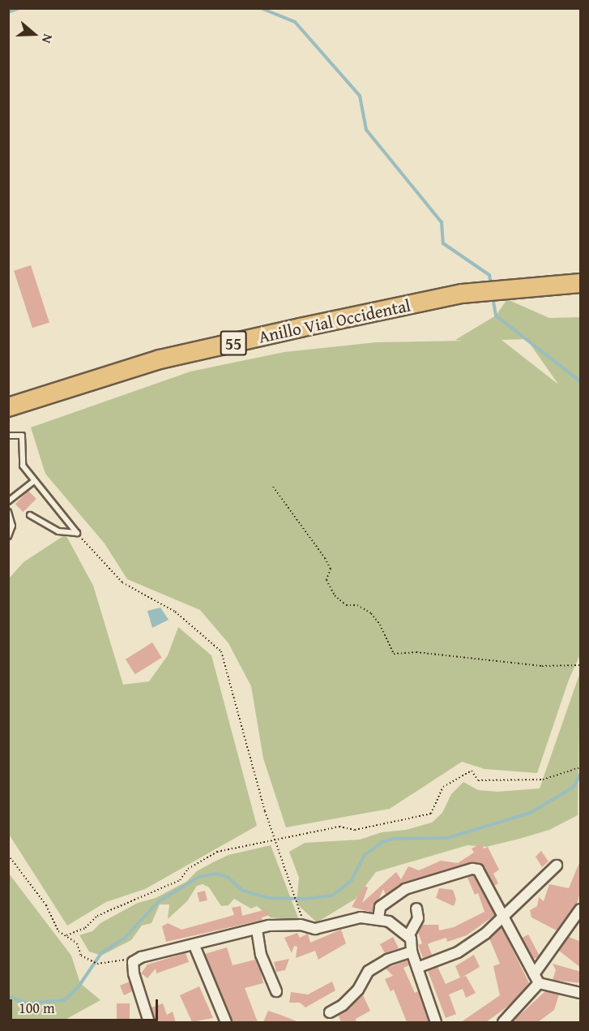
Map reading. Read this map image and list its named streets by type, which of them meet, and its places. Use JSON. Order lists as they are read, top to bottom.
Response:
{
  "streets": {
    "highway": ["Anillo Vial Occidental", "55"]
  },
  "scale_bar": "100 m",
  "north": "right"
}
